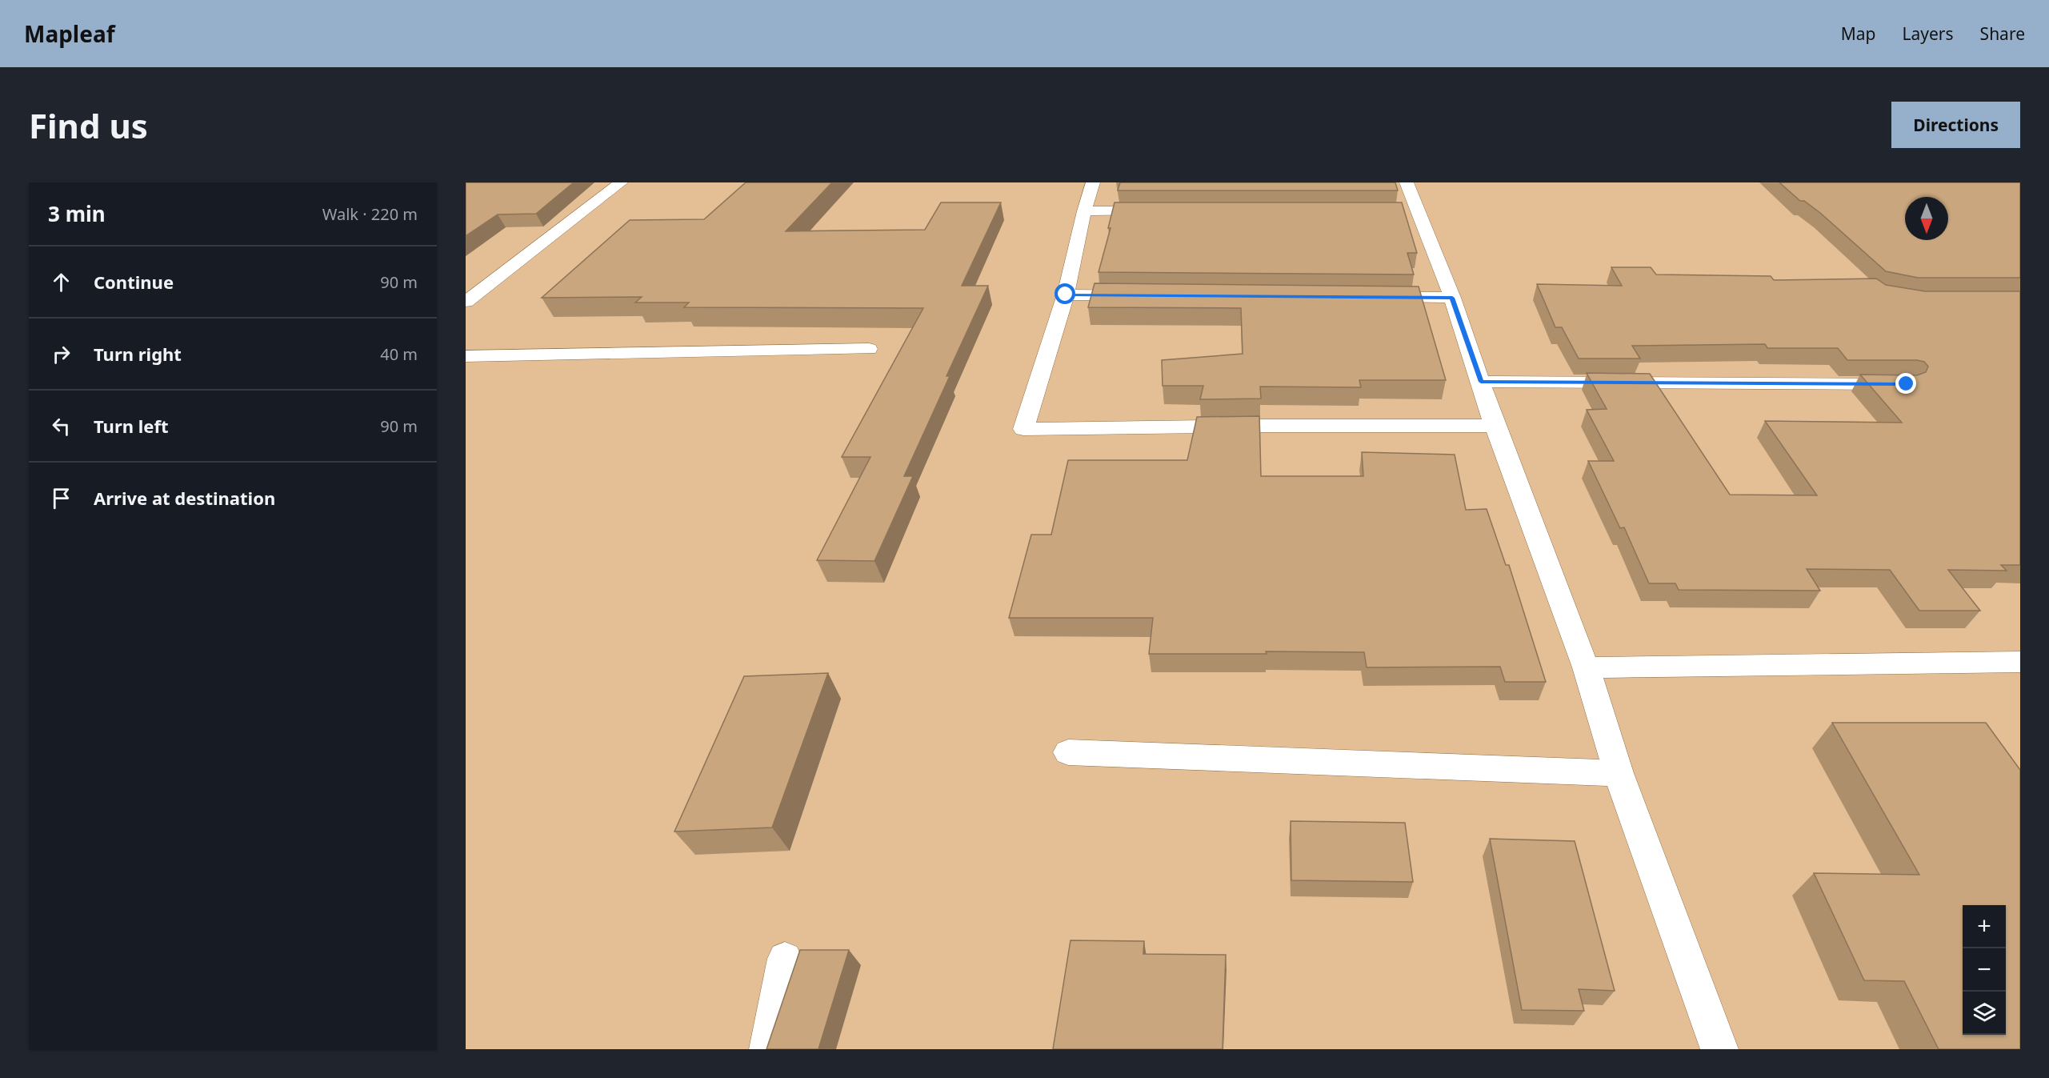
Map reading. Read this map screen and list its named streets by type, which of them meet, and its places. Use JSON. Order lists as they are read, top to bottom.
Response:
{
  "north": "bottom",
  "page": {
    "header": "Mapleaf",
    "nav": ["Map", "Layers", "Share"],
    "buttons": "Directions",
    "title": "Find us",
    "heading": ["3 min", "Walk · 220 m"],
    "list": [
      ["Continue", "90 m"],
      ["Turn right", "40 m"],
      ["Turn left", "90 m"],
      "Arrive at destination"
    ],
    "map_buttons": ["+", "−"]
  }
}
